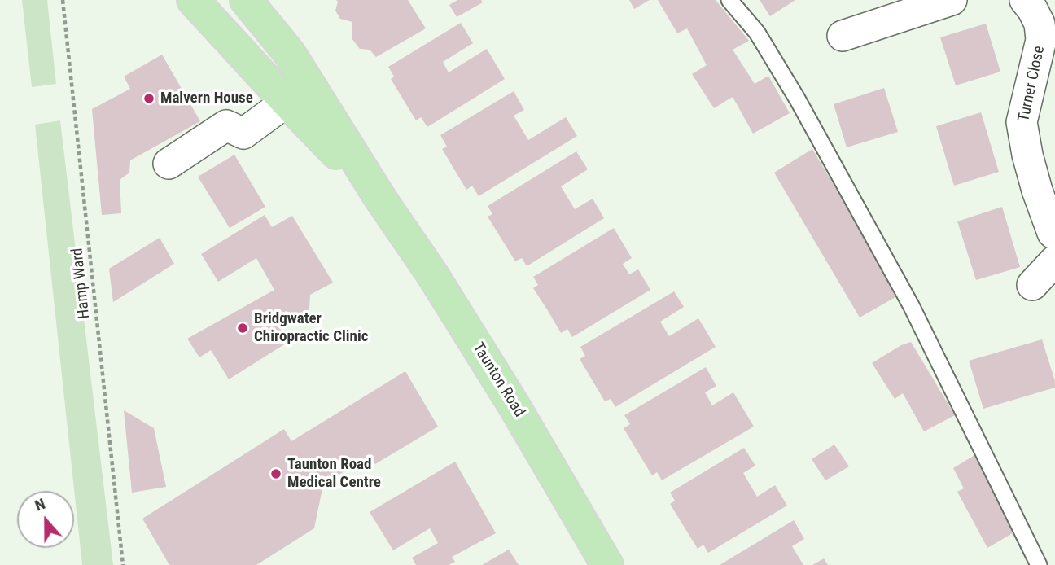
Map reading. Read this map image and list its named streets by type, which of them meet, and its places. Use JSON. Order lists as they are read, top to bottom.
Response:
{
  "streets": {
    "main road": ["Taunton Road"],
    "street": ["Turner Close"],
    "path": ["Hamp Ward"]
  },
  "places": ["Malvern House", "Bridgwater Chiropractic Clinic", "Taunton Road Medical Centre"],
  "north": "top"
}
